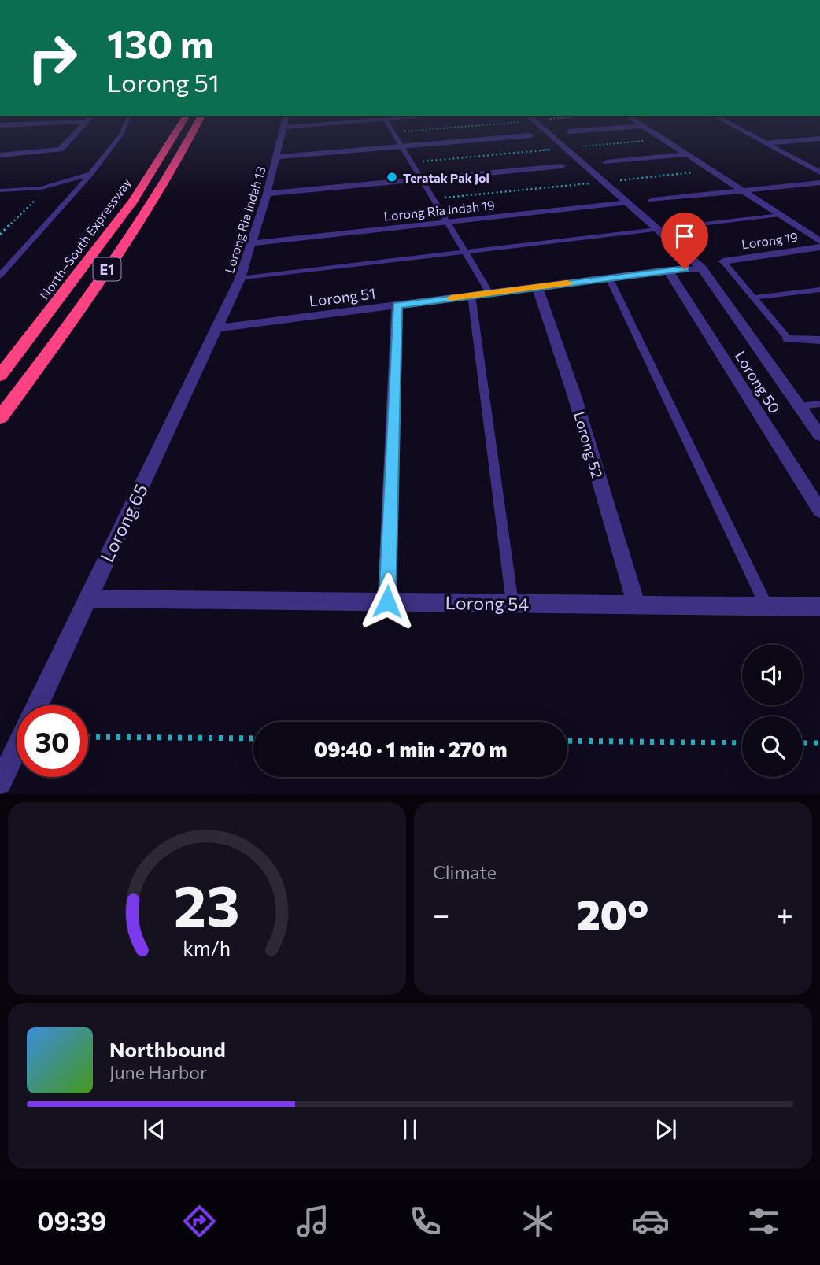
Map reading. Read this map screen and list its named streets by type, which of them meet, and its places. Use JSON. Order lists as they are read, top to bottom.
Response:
{
  "streets": {
    "highway": ["North–South Expressway", "E1"],
    "street": [
      "Lorong Ria Indah 19",
      "Lorong Ria Indah 13",
      "Lorong 19",
      "Lorong 51",
      "Lorong 50",
      "Lorong 52",
      "Lorong 65",
      "Lorong 54"
    ]
  },
  "crossings": [
    ["Lorong Ria Indah 19", "Lorong Ria Indah 13"],
    ["Lorong Ria Indah 13", "Lorong 51"],
    ["Lorong Ria Indah 13", "Lorong 65"],
    ["Lorong 51", "Lorong 50"],
    ["Lorong 51", "Lorong 52"],
    ["Lorong 51", "Lorong 65"],
    ["Lorong 52", "Lorong 54"],
    ["Lorong 65", "Lorong 54"]
  ],
  "places": ["Teratak Pak Jol"],
  "page": {
    "turn": ["130 m", "Lorong 51"],
    "limit": "30",
    "trip": "09:40 · 1 min · 270 m",
    "tile": "Climate",
    "heat": ["−", "20°", "+"],
    "song": ["Northbound", "June Harbor"],
    "tabs": "09:39",
    "gauge": ["23", "km/h"]
  }
}
